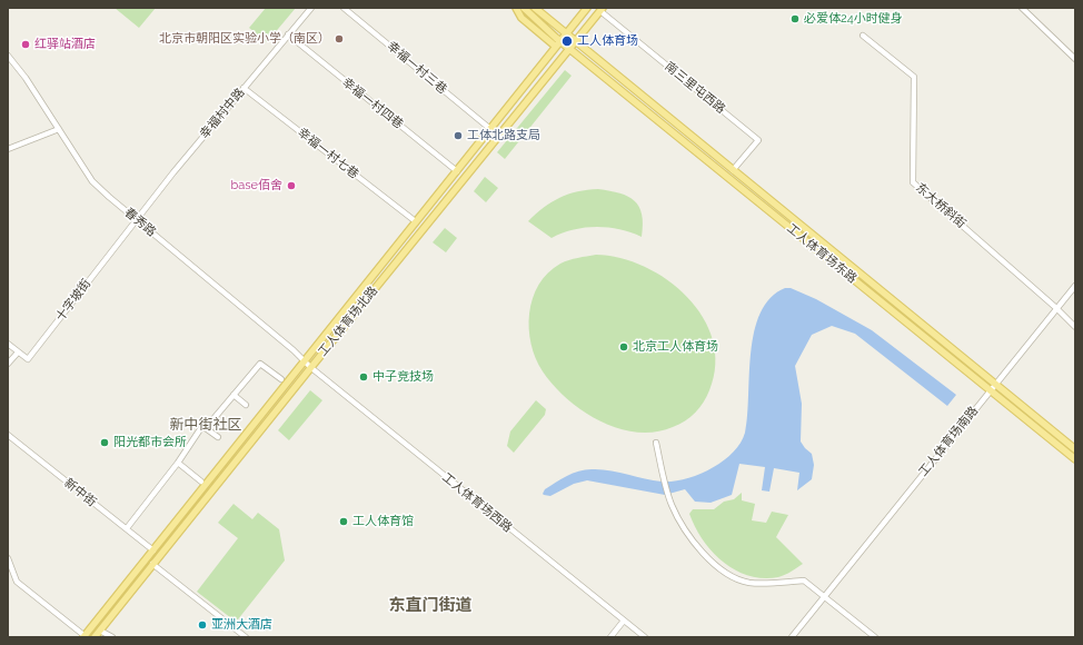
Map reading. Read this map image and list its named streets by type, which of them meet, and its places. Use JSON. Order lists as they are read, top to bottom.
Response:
{
  "streets": {
    "main road": ["工人体育场东路", "工人体育场北路"],
    "street": [
      "幸福一村三巷",
      "南三里屯西路",
      "幸福一村四巷",
      "幸福村中路",
      "幸福一村七巷",
      "东大桥斜街",
      "春秀路",
      "十字坡街",
      "工人体育场南路",
      "新中街",
      "工人体育场西路"
    ]
  },
  "crossings": [
    ["幸福一村三巷", "工人体育场北路"],
    ["南三里屯西路", "工人体育场东路"],
    ["南三里屯西路", "工人体育场北路"],
    ["幸福一村四巷", "幸福村中路"],
    ["幸福一村四巷", "工人体育场北路"],
    ["幸福村中路", "幸福一村七巷"],
    ["幸福村中路", "春秀路"],
    ["幸福村中路", "十字坡街"],
    ["东大桥斜街", "工人体育场南路"],
    ["春秀路", "十字坡街"],
    ["春秀路", "工人体育场北路"],
    ["春秀路", "工人体育场西路"],
    ["工人体育场东路", "工人体育场北路"],
    ["工人体育场东路", "工人体育场南路"],
    ["工人体育场北路", "新中街"],
    ["工人体育场北路", "工人体育场西路"]
  ],
  "districts": ["新中街社区", "东直门街道"],
  "places": [
    "必爱体24小时健身",
    "北京市朝阳区实验小学（南区）",
    "工人体育场",
    "红驿站酒店",
    "工体北路支局",
    "base佰舍",
    "北京工人体育场",
    "中子竞技场",
    "阳光都市会所",
    "工人体育馆",
    "亚洲大酒店"
  ]
}
